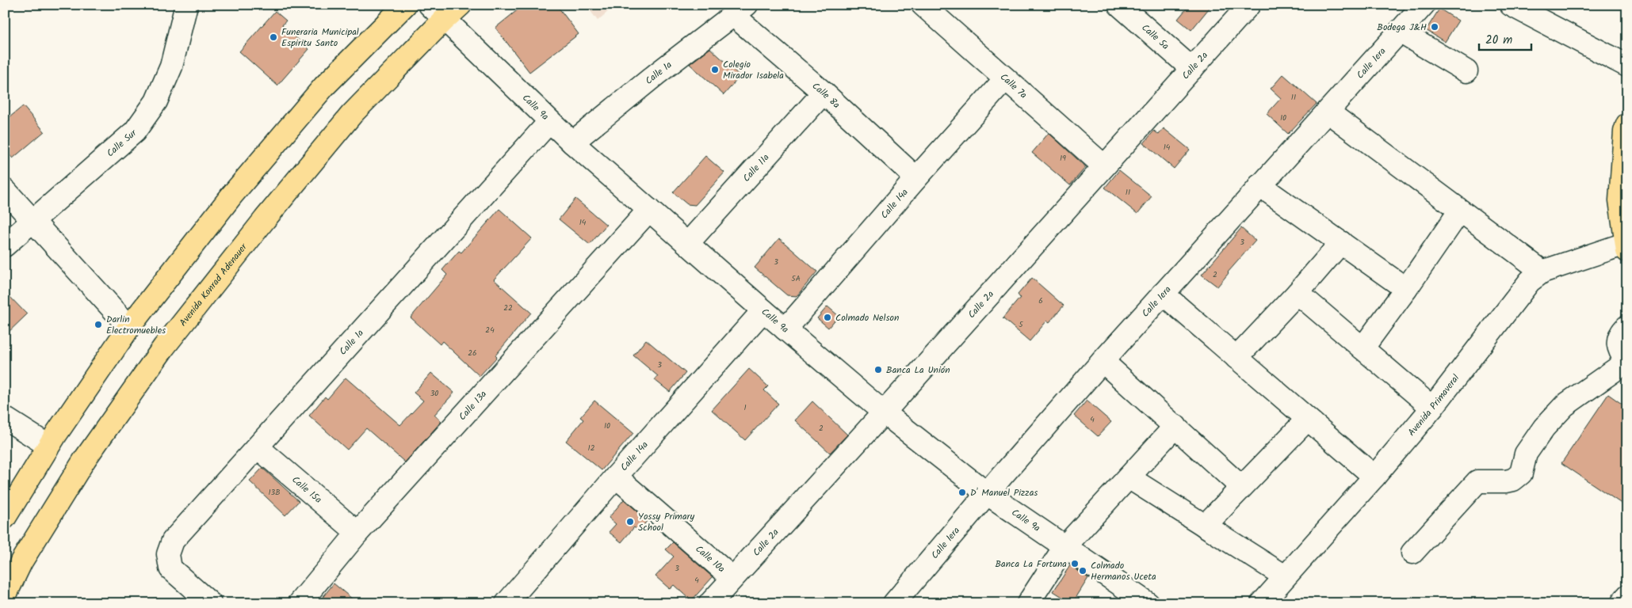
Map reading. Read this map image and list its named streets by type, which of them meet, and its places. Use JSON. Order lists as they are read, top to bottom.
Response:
{
  "streets": {
    "main road": ["Avenida Konrad Adenauer"],
    "street": [
      "Calle 5a",
      "Calle 1era",
      "Calle 2a",
      "Calle 1a",
      "Calle 7a",
      "Calle 8a",
      "Calle 9a",
      "Calle Sur",
      "Calle 11a",
      "Calle 14a",
      "Calle 13a",
      "Avenida Primaveral",
      "Calle 15a",
      "Calle 10a"
    ]
  },
  "crossings": [
    ["Calle 5a", "Calle 2a"],
    ["Calle 1era", "Calle 9a"],
    ["Calle 2a", "Calle 7a"],
    ["Calle 2a", "Calle 9a"],
    ["Calle 2a", "Calle 10a"],
    ["Calle 1a", "Calle 8a"],
    ["Calle 1a", "Calle 9a"],
    ["Calle 1a", "Calle 15a"],
    ["Calle 7a", "Calle 14a"],
    ["Calle 8a", "Calle 11a"],
    ["Calle 8a", "Calle 14a"],
    ["Calle 9a", "Calle 11a"],
    ["Calle 9a", "Calle 14a"],
    ["Calle 9a", "Avenida Konrad Adenauer"],
    ["Calle 9a", "Calle 13a"],
    ["Calle 14a", "Calle 10a"],
    ["Calle 13a", "Calle 15a"]
  ],
  "places": [
    "Bodega J&H",
    "Funeraria Municipal Espiritu Santo",
    "Colegio Mirador Isabela",
    "Colmado Nelson",
    "Darlin Electromuebles",
    "Banca La Unión",
    "D' Manuel Pizzas",
    "Yossy Primary School",
    "Banca La Fortuna",
    "Colmado Hermanos Uceta"
  ],
  "house_numbers": [
    "11",
    "10",
    "14",
    "19",
    "11",
    "14",
    "3",
    "3",
    "2",
    "5A",
    "6",
    "22",
    "5",
    "24",
    "26",
    "3",
    "30",
    "1",
    "4",
    "10",
    "2",
    "12",
    "13B",
    "3",
    "4"
  ],
  "scale_bar": "20 m"
}
